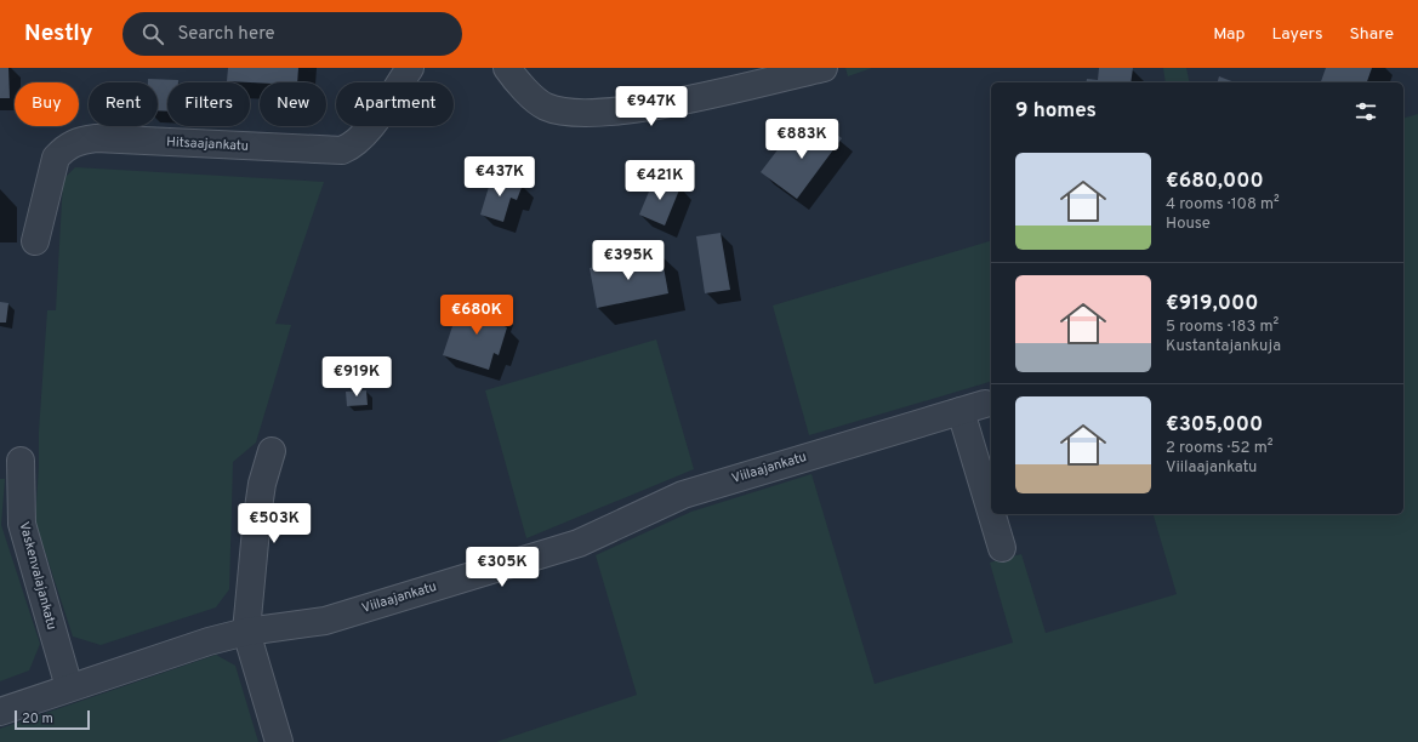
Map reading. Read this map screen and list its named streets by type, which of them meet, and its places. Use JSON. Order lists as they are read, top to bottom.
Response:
{
  "streets": {
    "street": ["Hitsaajankatu", "Viilaajankatu", "Vaskenvalajankatu"]
  },
  "crossings": [
    ["Viilaajankatu", "Vaskenvalajankatu"]
  ],
  "scale_bar": "20 m",
  "page": {
    "header": "Nestly",
    "search": "Search here",
    "nav": ["Map", "Layers", "Share"],
    "chip": [
      "Buy",
      "Rent",
      "Filters",
      "New",
      "Apartment"
    ],
    "heading": "9 homes",
    "price": [
      "€947K",
      "€883K",
      "€437K",
      "€421K",
      "€395K",
      "€680K",
      "€919K",
      "€503K",
      "€305K"
    ],
    "list": [
      {
        "name": "€680,000",
        "note": "4 rooms · 108 m² · House"
      },
      {
        "name": "€919,000",
        "note": "5 rooms · 183 m² · Kustantajankuja"
      },
      {
        "name": "€305,000",
        "note": "2 rooms · 52 m² · Viilaajankatu"
      }
    ],
    "scale": "20 m"
  }
}
